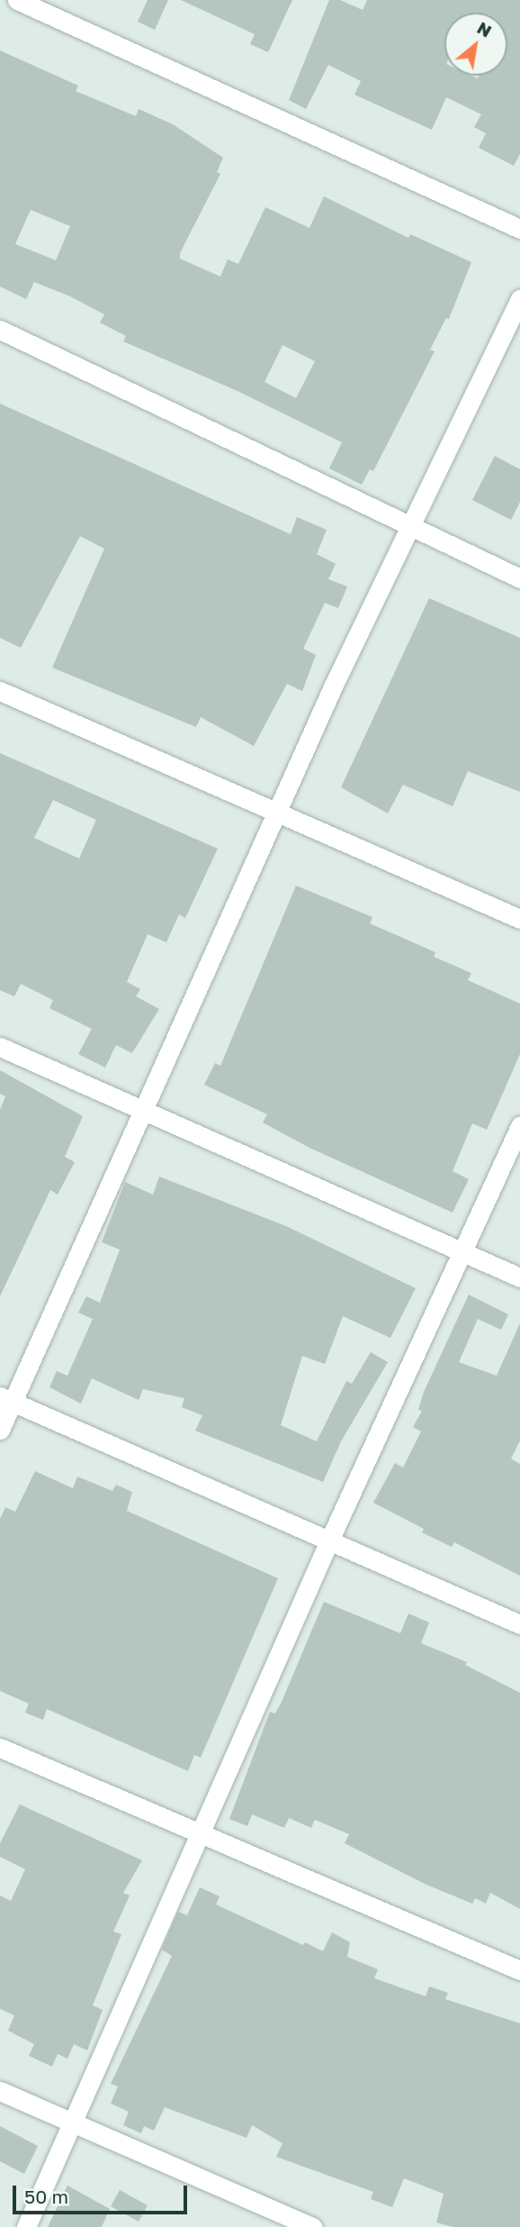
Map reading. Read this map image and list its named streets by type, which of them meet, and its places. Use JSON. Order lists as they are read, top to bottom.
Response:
{
  "scale_bar": "50 m",
  "north": "top right"
}
